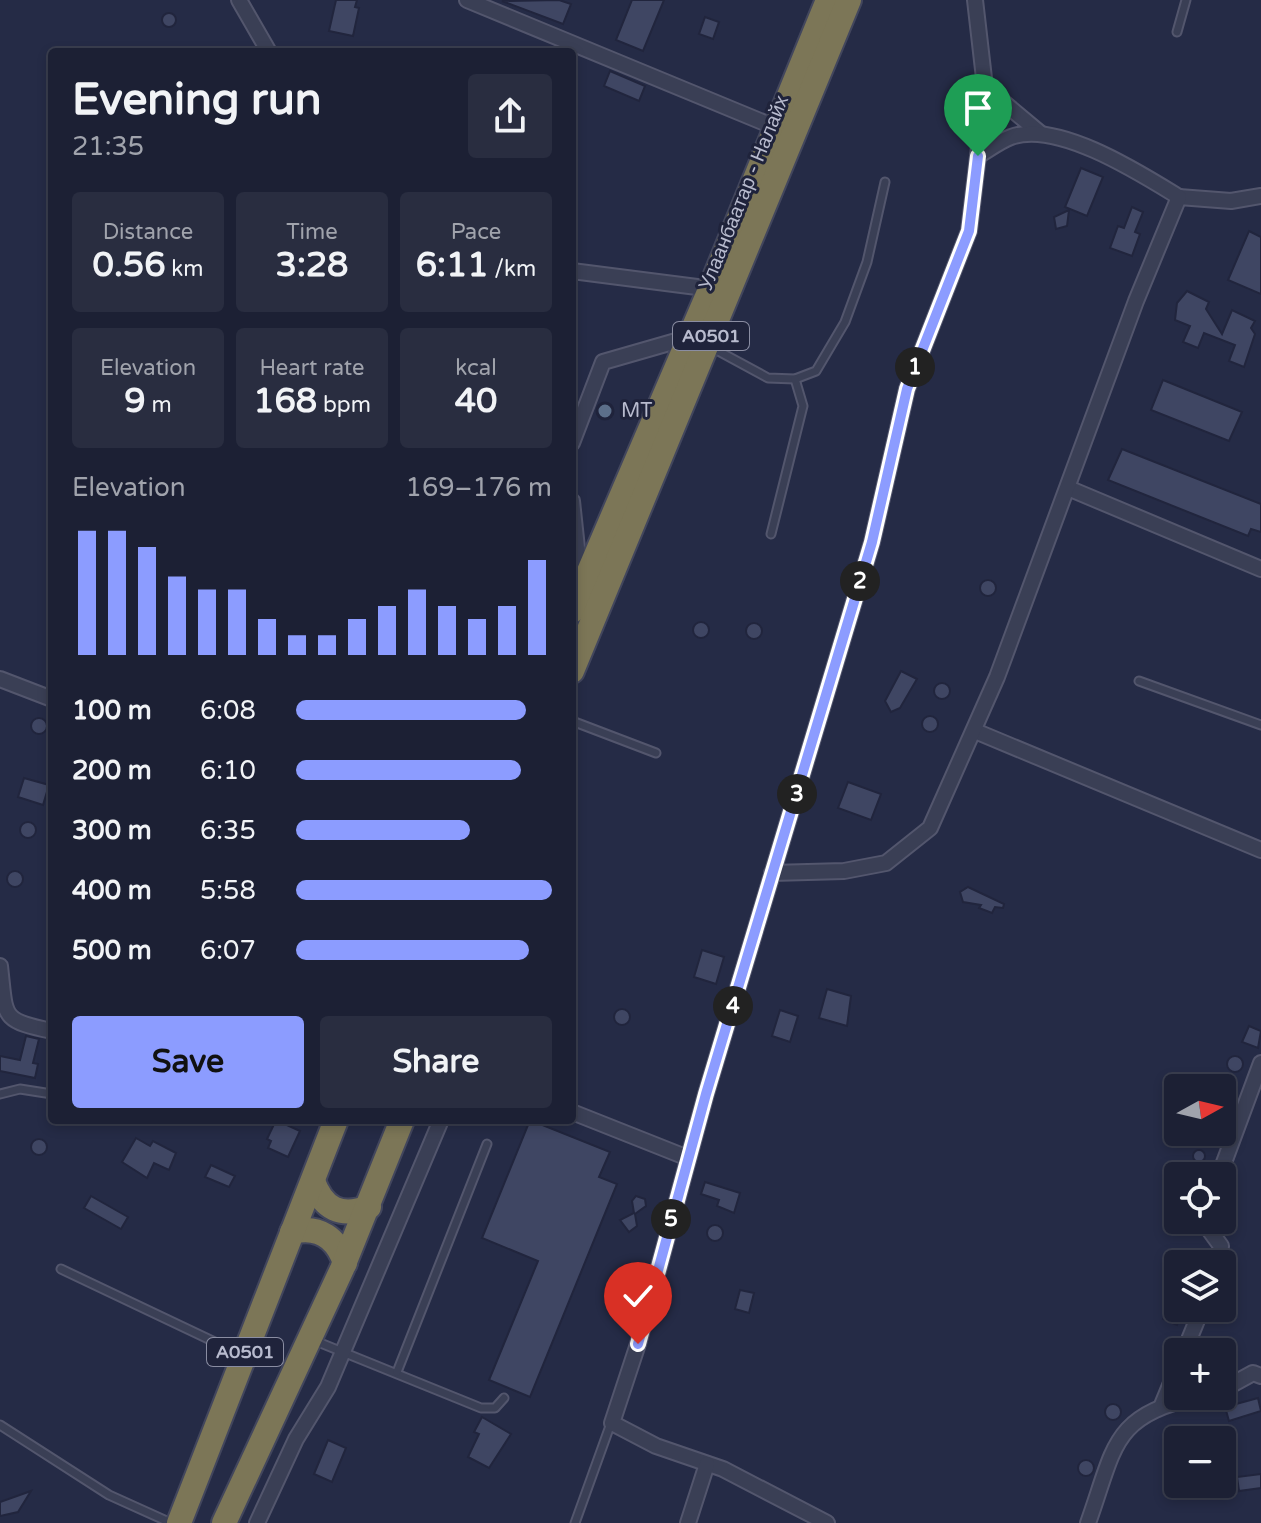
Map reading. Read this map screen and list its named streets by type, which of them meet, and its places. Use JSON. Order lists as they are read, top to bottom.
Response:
{
  "streets": {
    "highway": ["Улаанбаатар - Налайх", "A0501"]
  },
  "places": ["MT"],
  "north": "right",
  "page": {
    "heading": ["Evening run", "21:35"],
    "stats": [
      ["Distance", "0.56 km"],
      ["Time", "3:28"],
      ["Pace", "6:11 /km"],
      ["Elevation", "9 m"],
      ["Heart rate", "168 bpm"],
      ["kcal", "40"]
    ],
    "pins": [
      "1",
      "2",
      "3",
      "4",
      "5"
    ],
    "chart": ["Elevation", "169–176 m"],
    "list": [
      {
        "name": "100 m",
        "note": "6:08"
      },
      {
        "name": "200 m",
        "note": "6:10"
      },
      {
        "name": "300 m",
        "note": "6:35"
      },
      {
        "name": "400 m",
        "note": "5:58"
      },
      {
        "name": "500 m",
        "note": "6:07"
      }
    ],
    "buttons": ["Save", "Share"],
    "map_buttons": ["+", "−"]
  }
}
